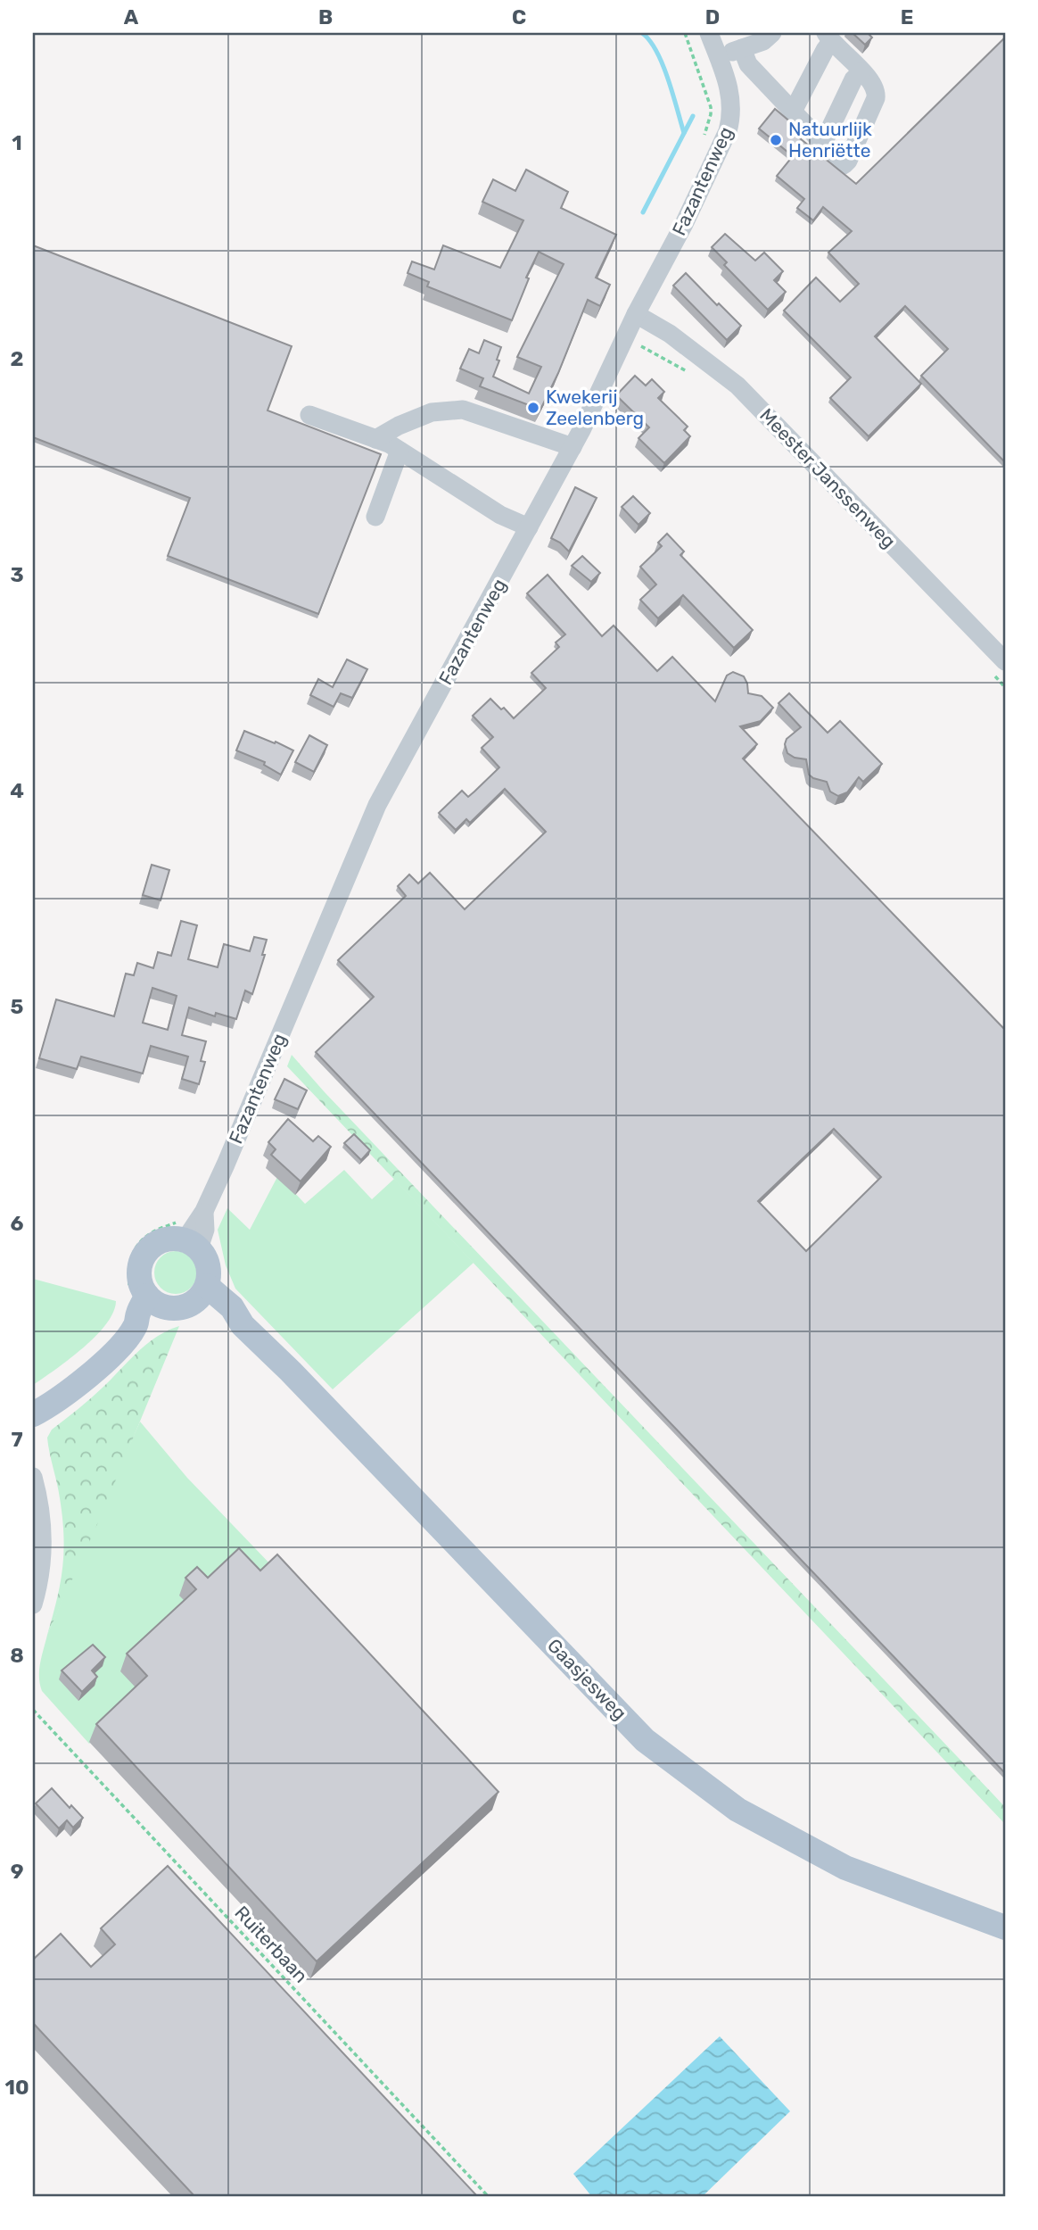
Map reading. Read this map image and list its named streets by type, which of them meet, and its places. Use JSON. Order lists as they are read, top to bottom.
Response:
{
  "streets": {
    "main road": ["Gaasjesweg"],
    "street": ["Fazantenweg", "Meester Janssenweg"],
    "path": ["Ruiterbaan"]
  },
  "crossings": [
    ["Fazantenweg", "Meester Janssenweg"],
    ["Fazantenweg", "Gaasjesweg"]
  ],
  "places": ["Natuurlijk Henriëtte", "Kwekerij Zeelenberg"],
  "grid": {
    "columns": [
      "A",
      "B",
      "C",
      "D",
      "E"
    ],
    "rows": [
      "1",
      "2",
      "3",
      "4",
      "5",
      "6",
      "7",
      "8",
      "9",
      "10"
    ]
  }
}
